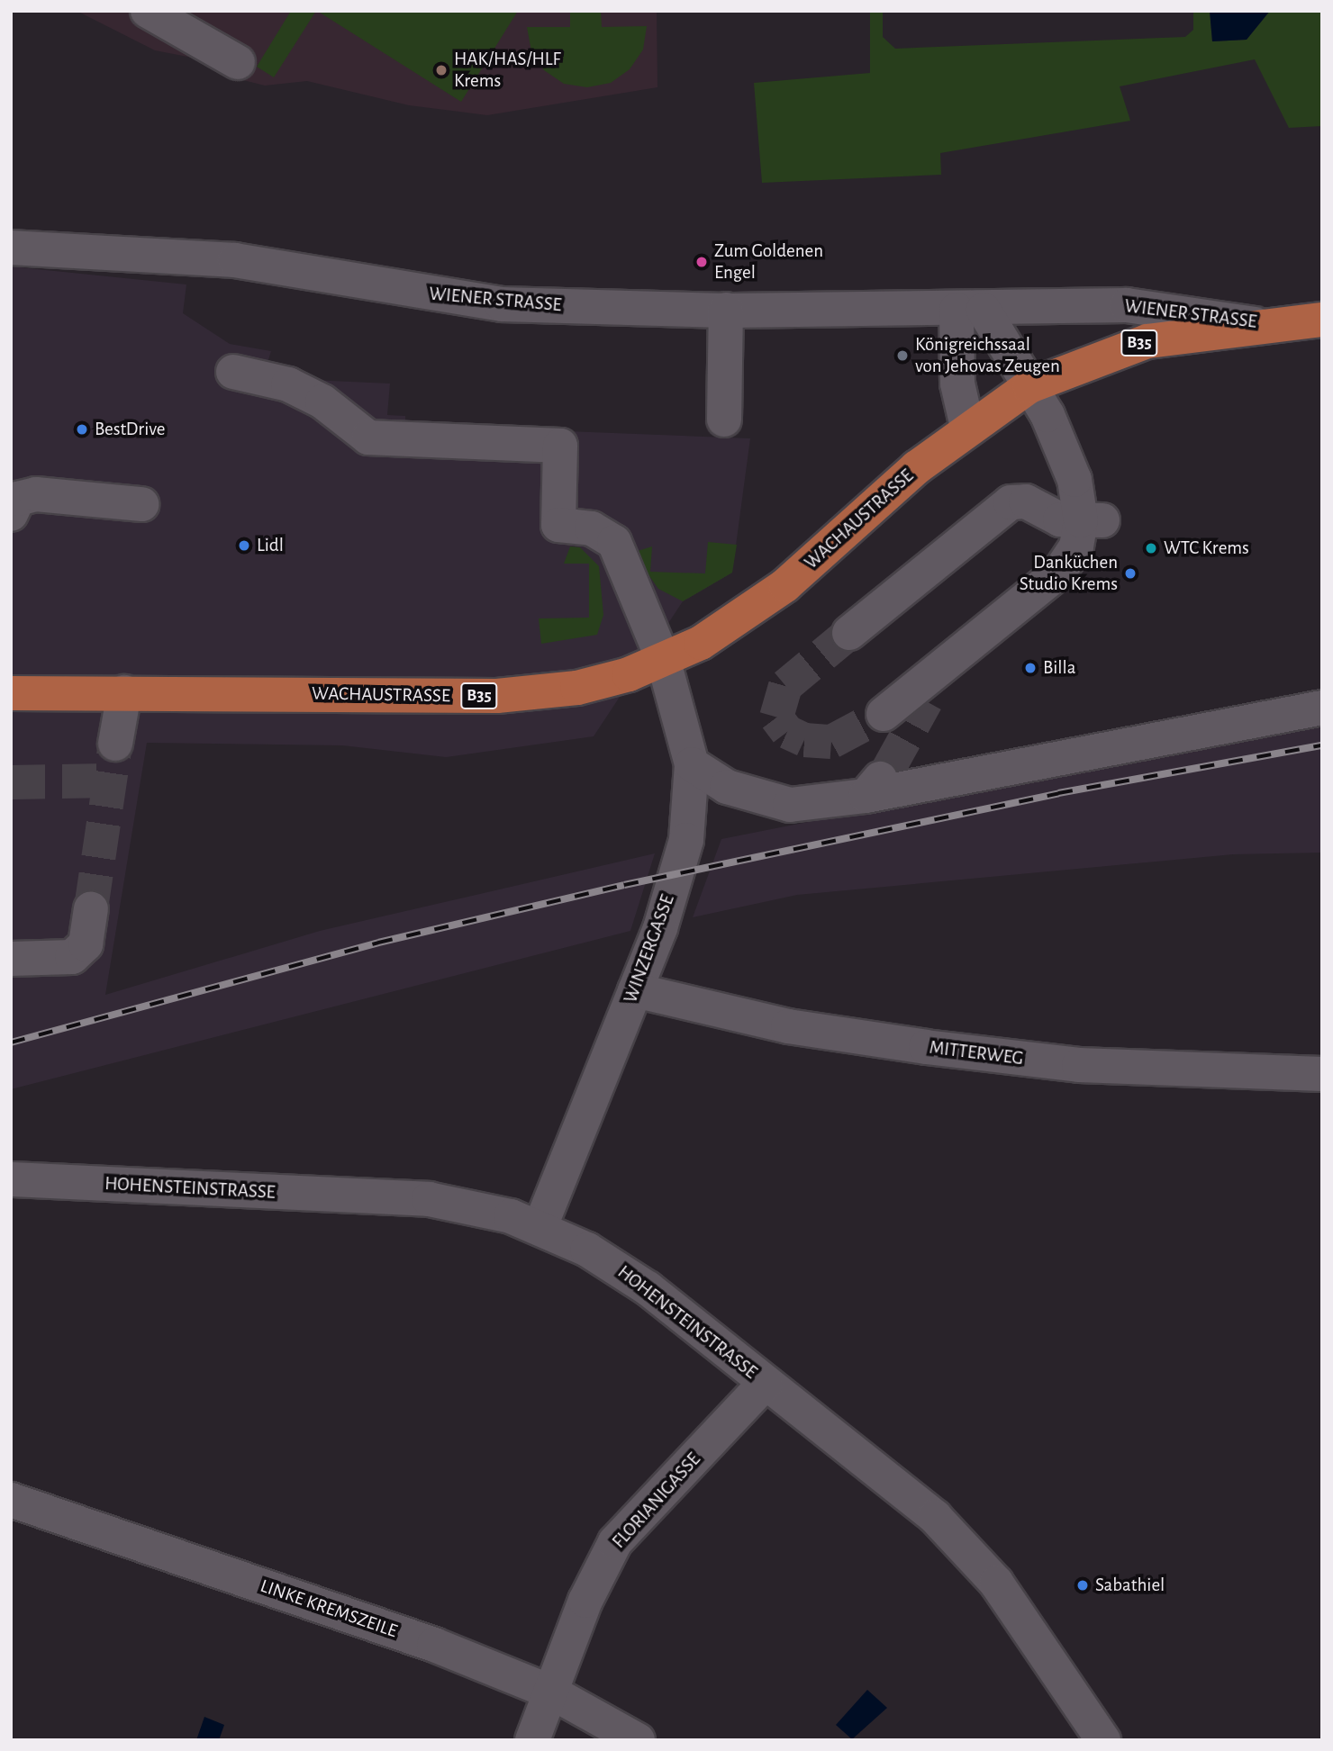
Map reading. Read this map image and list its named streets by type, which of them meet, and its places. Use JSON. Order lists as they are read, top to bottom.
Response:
{
  "streets": {
    "main road": ["WIENER STRASSE", "B35", "WACHAUSTRASSE"],
    "street": [
      "WINZERGASSE",
      "MITTERWEG",
      "HOHENSTEINSTRASSE",
      "FLORIANIGASSE",
      "LINKE KREMSZEILE"
    ]
  },
  "crossings": [
    ["WIENER STRASSE", "WACHAUSTRASSE"],
    ["WACHAUSTRASSE", "WINZERGASSE"],
    ["WINZERGASSE", "MITTERWEG"],
    ["WINZERGASSE", "HOHENSTEINSTRASSE"],
    ["HOHENSTEINSTRASSE", "FLORIANIGASSE"],
    ["FLORIANIGASSE", "LINKE KREMSZEILE"]
  ],
  "places": [
    "HAK/HAS/HLF Krems",
    "Zum Goldenen Engel",
    "Königreichssaal von Jehovas Zeugen",
    "BestDrive",
    "Lidl",
    "WTC Krems",
    "Danküchen Studio Krems",
    "Billa",
    "Sabathiel"
  ]
}
